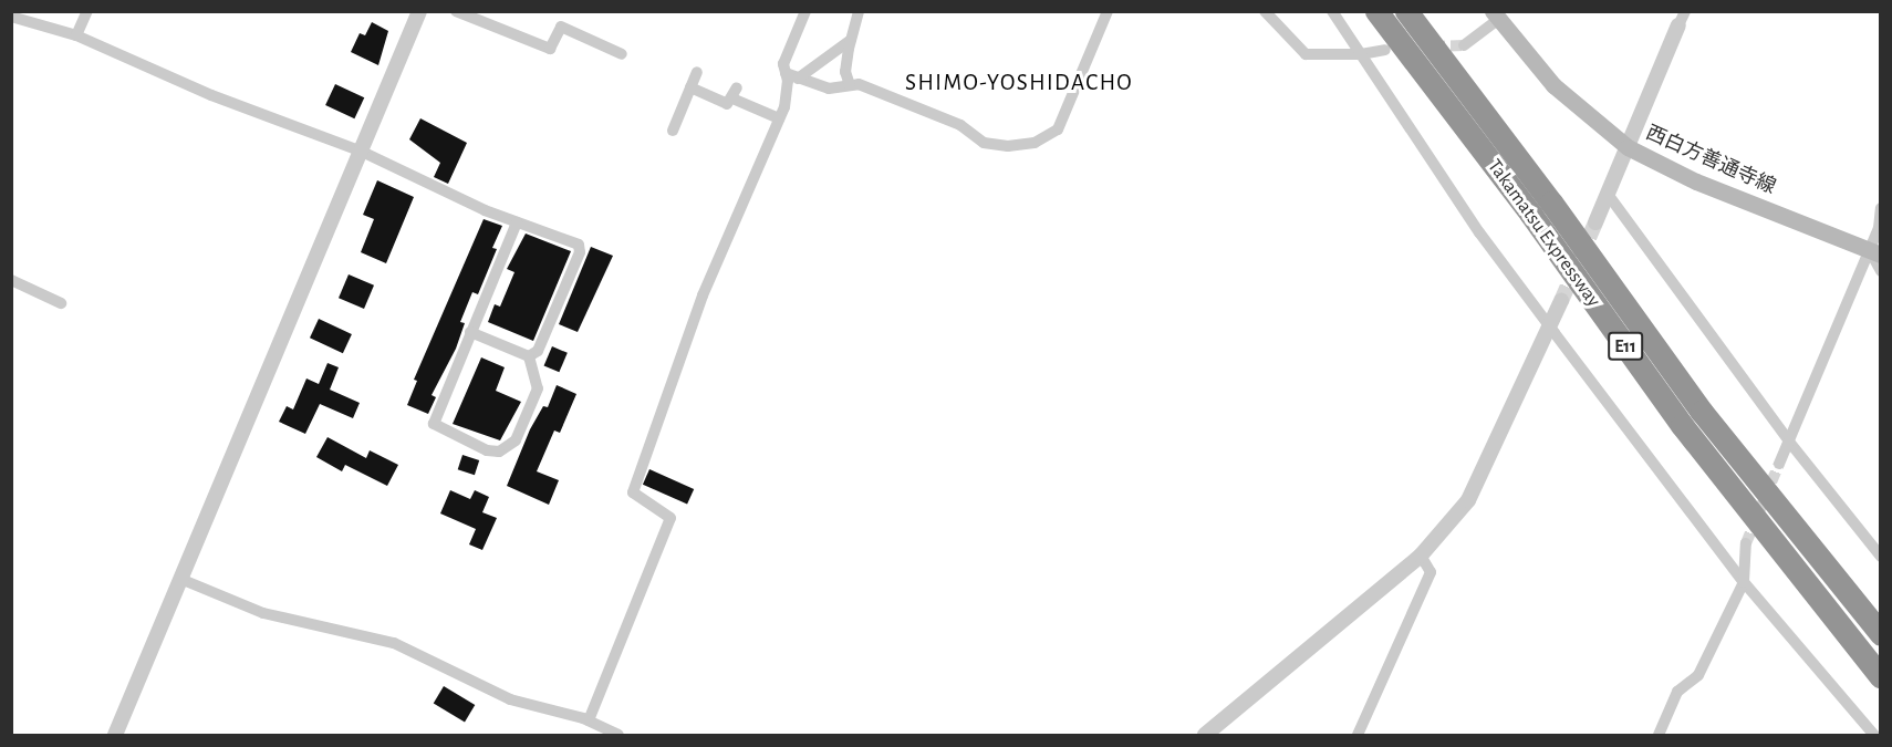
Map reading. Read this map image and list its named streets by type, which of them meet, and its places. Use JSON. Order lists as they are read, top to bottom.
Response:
{
  "streets": {
    "highway": ["Takamatsu Expressway", "E11"],
    "main road": ["西白方善通寺線"]
  },
  "districts": ["SHIMO-YOSHIDACHO"]
}
